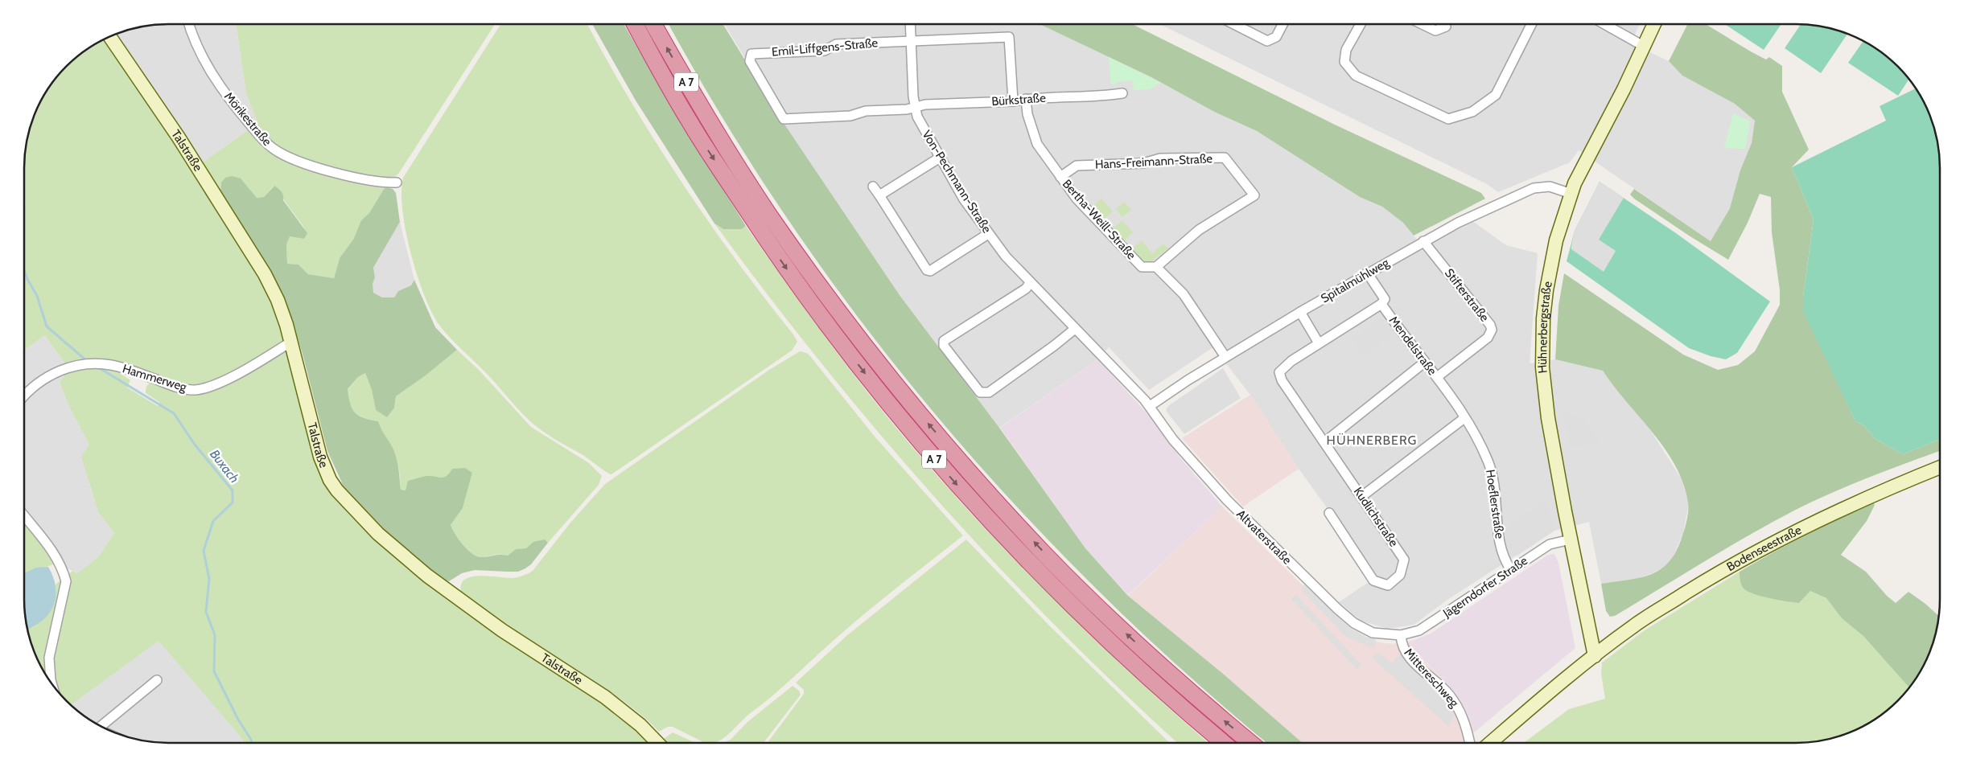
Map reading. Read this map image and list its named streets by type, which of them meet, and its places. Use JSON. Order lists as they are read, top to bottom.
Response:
{
  "streets": {
    "highway": ["A 7"],
    "street": [
      "Emil-Liffgens-Straße",
      "Bürkstraße",
      "Mörikestraße",
      "Talstraße",
      "Hans-Freimann-Straße",
      "Von-Pechmann-Straße",
      "Bertha-Weill-Straße",
      "Spitalmühlweg",
      "Stifterstraße",
      "Hühnerbergstraße",
      "Mendelstraße",
      "Hammerweg",
      "Hoeflerstraße",
      "Kudlichstraße",
      "Altvaterstraße",
      "Bodenseestraße",
      "Jägerndorfer Straße",
      "Mittereschweg"
    ]
  },
  "crossings": [
    ["Emil-Liffgens-Straße", "Bürkstraße"],
    ["Emil-Liffgens-Straße", "Von-Pechmann-Straße"],
    ["Bürkstraße", "Von-Pechmann-Straße"],
    ["Bürkstraße", "Bertha-Weill-Straße"],
    ["Talstraße", "Hammerweg"],
    ["Hans-Freimann-Straße", "Bertha-Weill-Straße"],
    ["Von-Pechmann-Straße", "Spitalmühlweg"],
    ["Von-Pechmann-Straße", "Altvaterstraße"],
    ["Spitalmühlweg", "Stifterstraße"],
    ["Spitalmühlweg", "Hühnerbergstraße"],
    ["Spitalmühlweg", "Mendelstraße"],
    ["Spitalmühlweg", "Altvaterstraße"],
    ["Stifterstraße", "Mendelstraße"],
    ["Hühnerbergstraße", "Bodenseestraße"],
    ["Hühnerbergstraße", "Jägerndorfer Straße"],
    ["Mendelstraße", "Hoeflerstraße"],
    ["Hoeflerstraße", "Jägerndorfer Straße"],
    ["Altvaterstraße", "Jägerndorfer Straße"],
    ["Altvaterstraße", "Mittereschweg"],
    ["Jägerndorfer Straße", "Mittereschweg"]
  ],
  "districts": ["HÜHNERBERG"],
  "water": ["Buxach"]
}
